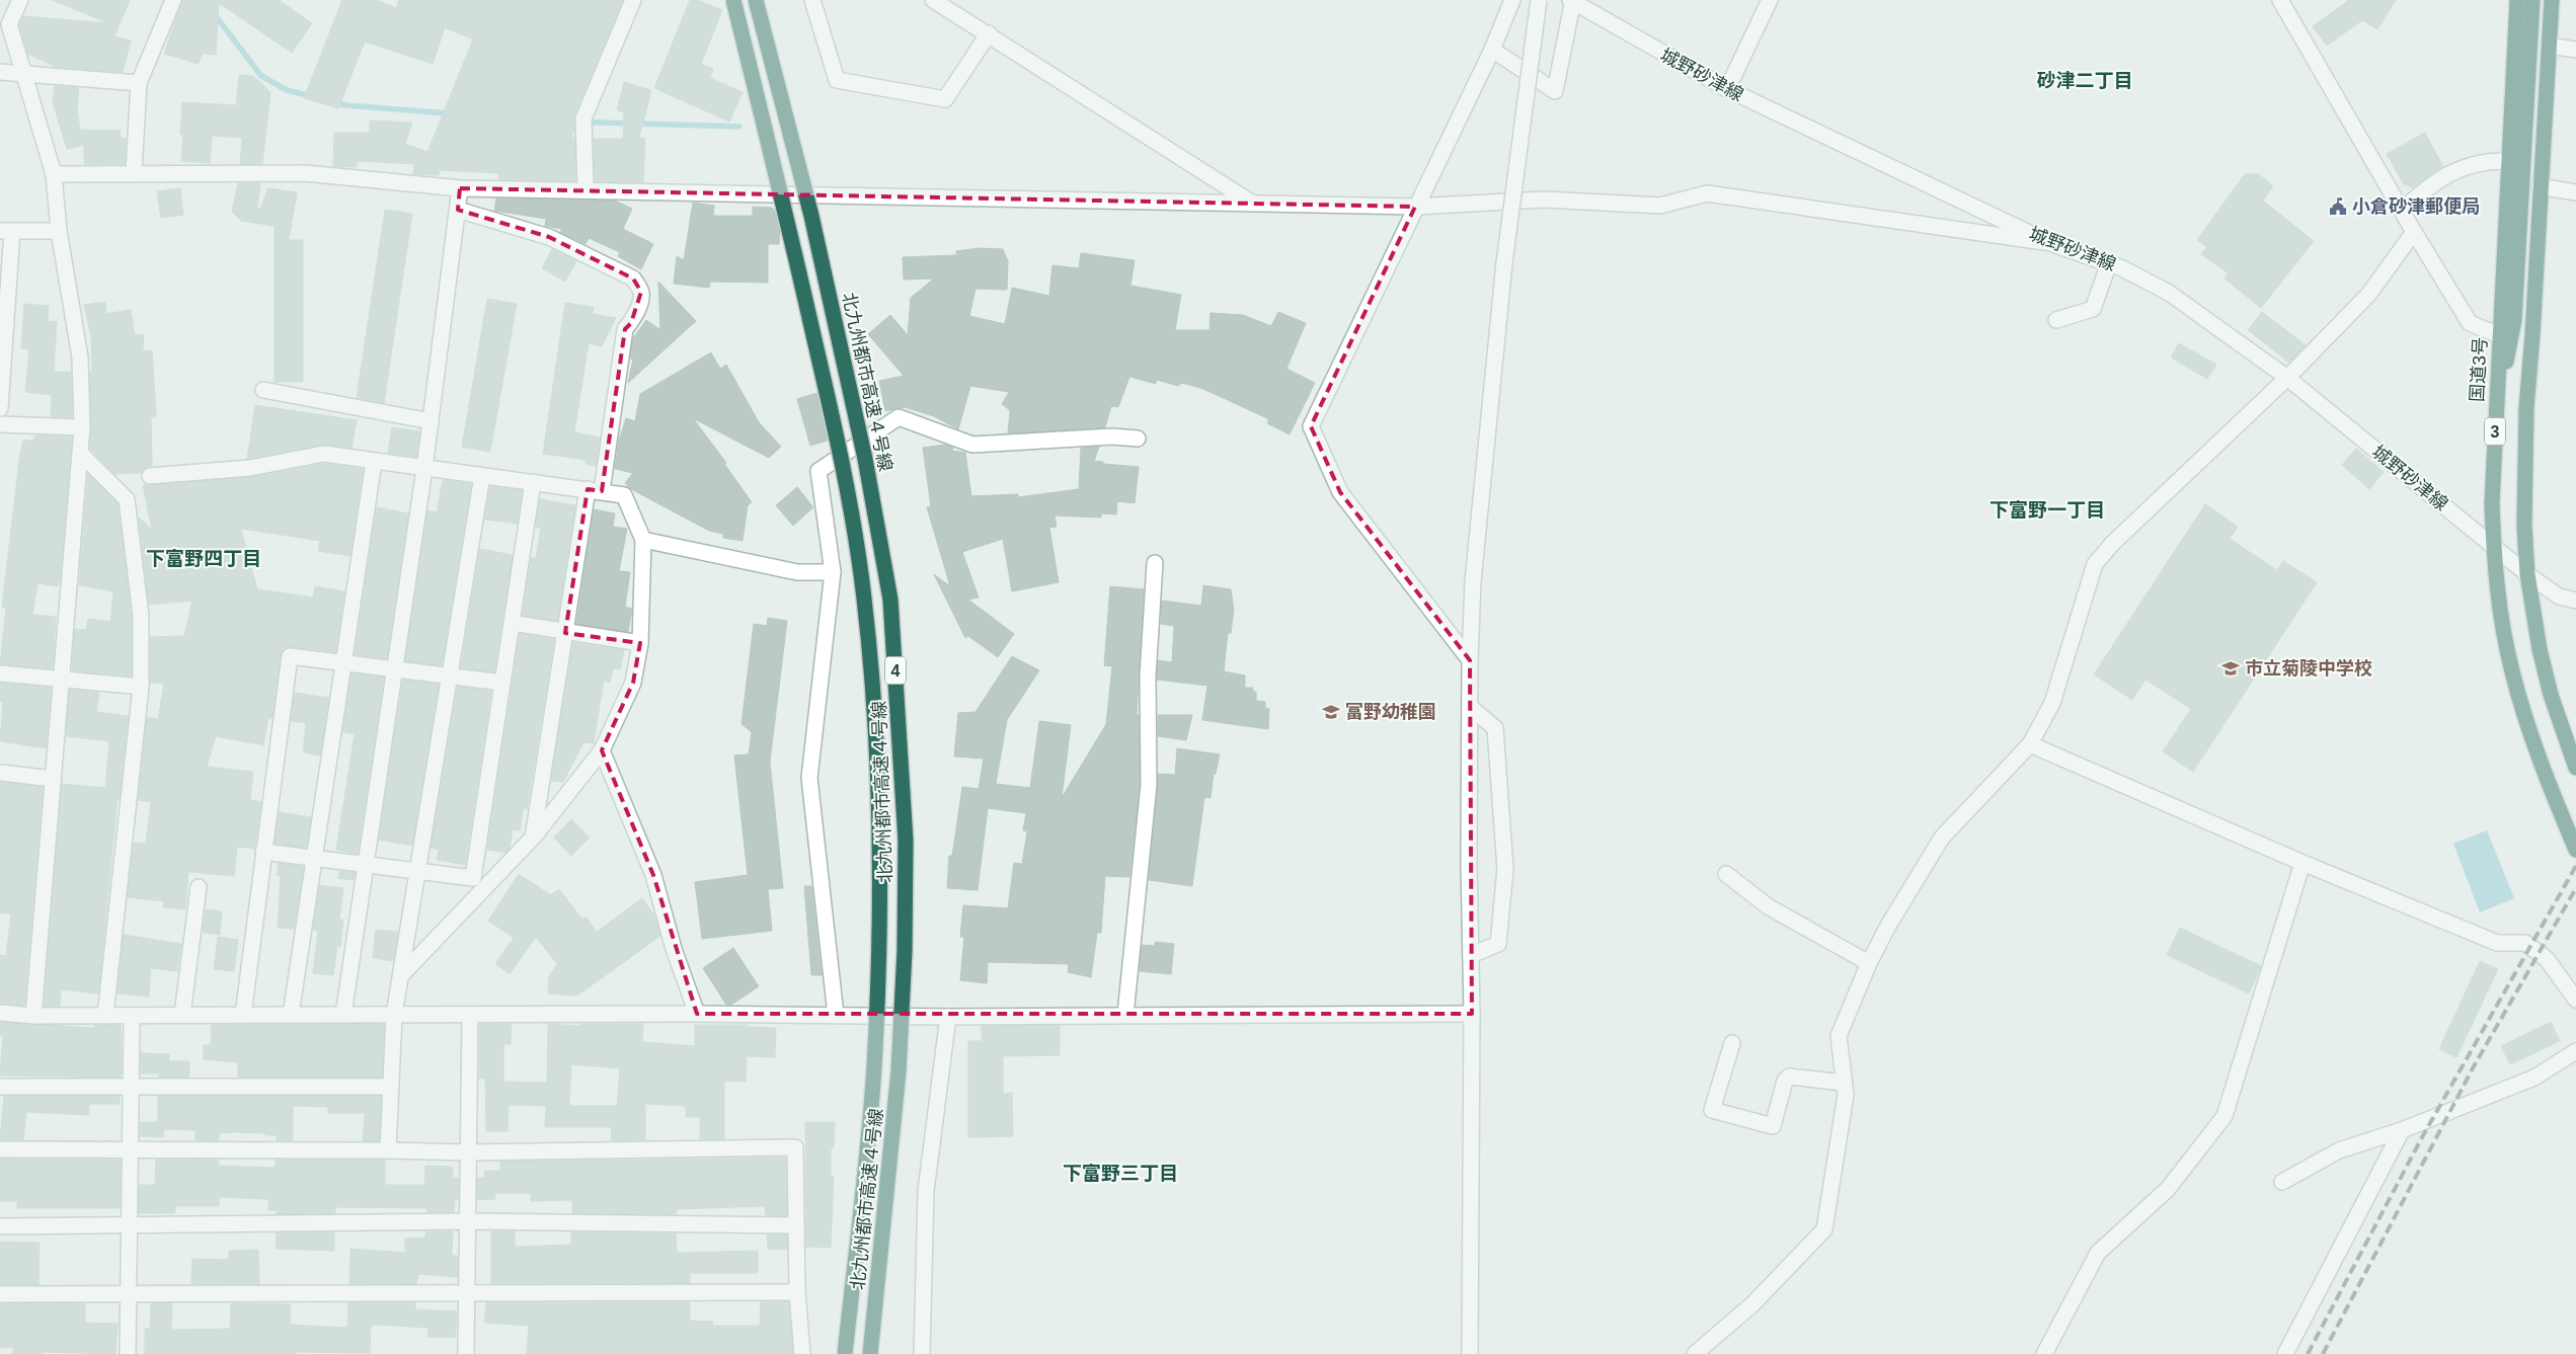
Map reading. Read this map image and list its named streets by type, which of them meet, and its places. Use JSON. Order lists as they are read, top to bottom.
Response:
{
  "streets": {
    "highway": [
      "国道3号",
      "北九州都市高速４号線",
      "3",
      "4"
    ],
    "street": ["城野砂津線"]
  },
  "crossings": [
    ["城野砂津線", "国道3号"],
    ["城野砂津線", "3"]
  ],
  "districts": [
    "砂津二丁目",
    "下富野一丁目",
    "下富野四丁目",
    "下富野三丁目"
  ],
  "places": {
    "public building": ["小倉砂津郵便局"],
    "school or university": ["市立菊陵中学校", "富野幼稚園"]
  }
}
